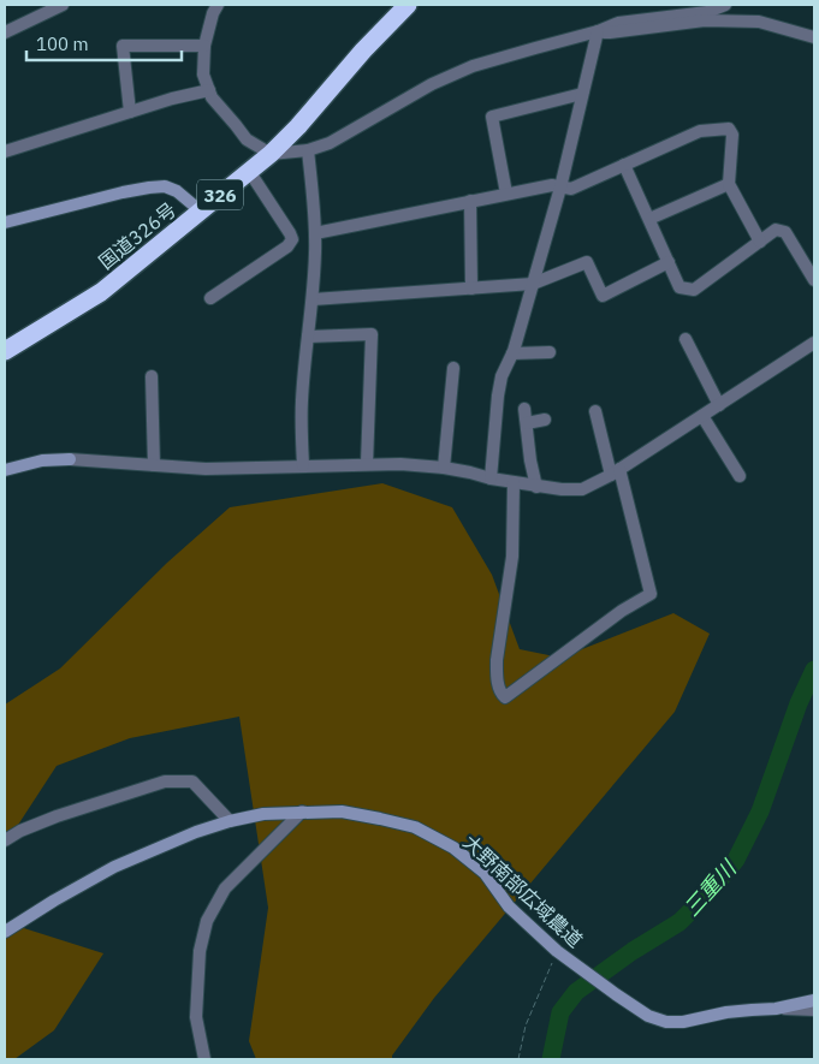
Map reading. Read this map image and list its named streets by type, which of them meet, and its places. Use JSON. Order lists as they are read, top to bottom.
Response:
{
  "streets": {
    "highway": ["326", "国道326号"],
    "street": ["大野南部広域農道"]
  },
  "water": ["三重川"],
  "scale_bar": "100 m"
}
